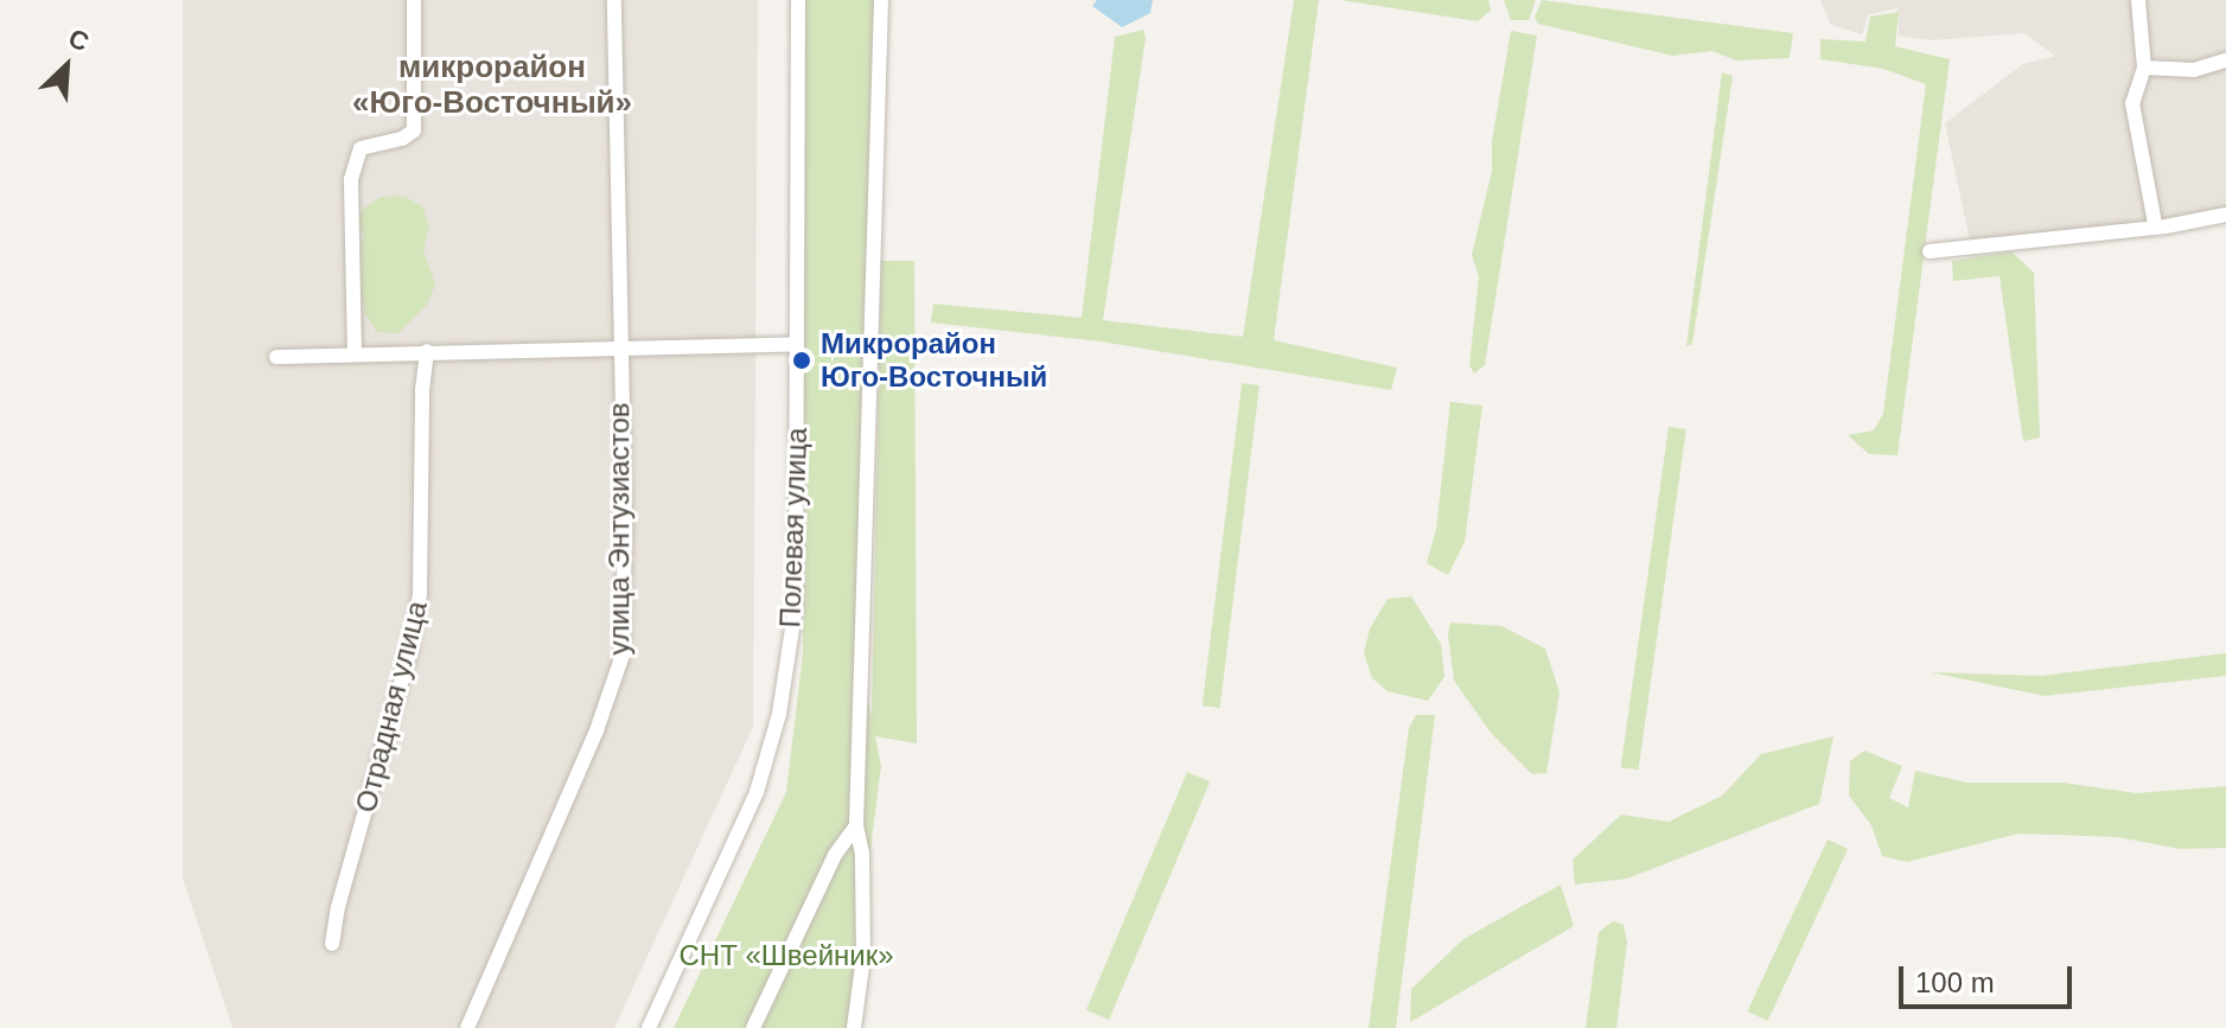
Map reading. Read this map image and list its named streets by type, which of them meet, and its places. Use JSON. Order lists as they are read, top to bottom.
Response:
{
  "streets": {
    "street": ["Полевая улица", "улица Энтузиастов", "Отрадная улица"]
  },
  "districts": ["микрорайон «Юго-Восточный»"],
  "parks": ["СНТ «Швейник»"],
  "places": ["Микрорайон Юго-Восточный"],
  "scale_bar": "100 m",
  "north": "top right"
}
